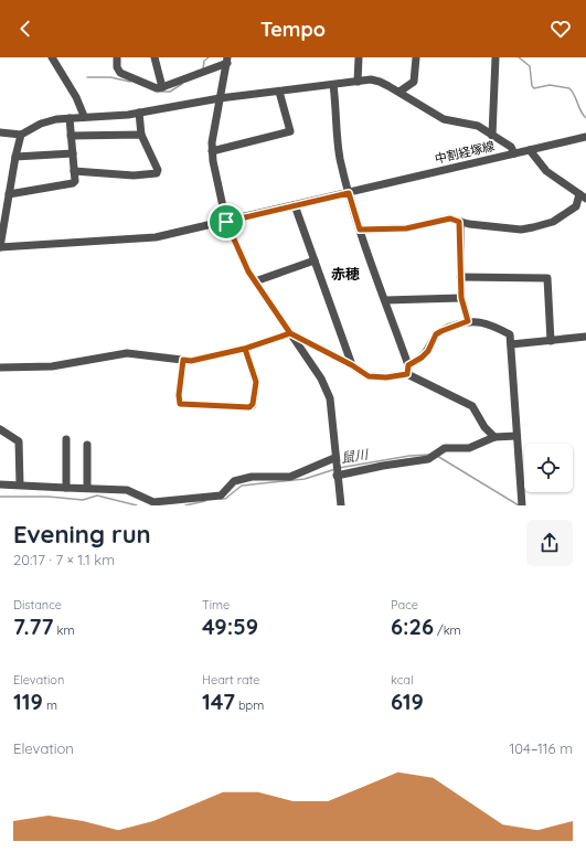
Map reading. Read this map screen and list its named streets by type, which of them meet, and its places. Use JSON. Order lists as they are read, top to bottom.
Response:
{
  "streets": {
    "street": ["中割経塚線"]
  },
  "districts": ["赤穂"],
  "water": ["鼠川"],
  "page": {
    "header": "Tempo",
    "heading": ["Evening run", "20:17 · 7 × 1.1 km"],
    "stats": [
      ["Distance", "7.77 km"],
      ["Time", "49:59"],
      ["Pace", "6:26 /km"],
      ["Elevation", "119 m"],
      ["Heart rate", "147 bpm"],
      ["kcal", "619"]
    ],
    "chart": ["Elevation", "104–116 m"]
  }
}
